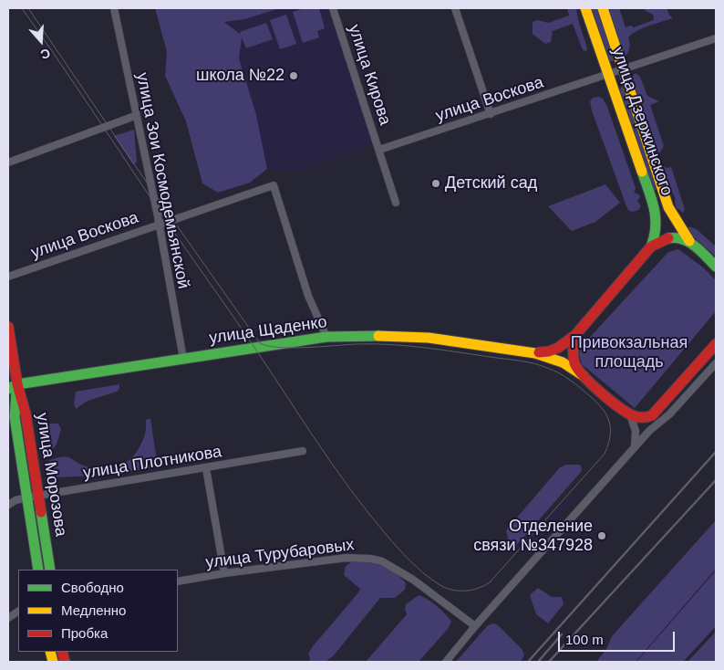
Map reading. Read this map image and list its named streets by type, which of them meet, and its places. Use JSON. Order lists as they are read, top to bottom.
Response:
{
  "streets": {
    "main road": ["улица Дзержинского", "улица Щаденко", "улица Морозова"],
    "street": [
      "улица Кирова",
      "улица Воскова",
      "улица Зои Космодемьянской",
      "улица Плотникова",
      "улица Турубаровых"
    ]
  },
  "crossings": [
    ["улица Кирова", "улица Воскова"],
    ["улица Воскова", "улица Дзержинского"],
    ["улица Воскова", "улица Зои Космодемьянской"],
    ["улица Воскова", "улица Щаденко"],
    ["улица Зои Космодемьянской", "улица Щаденко"],
    ["улица Щаденко", "улица Морозова"],
    ["улица Плотникова", "улица Морозова"]
  ],
  "parks": ["Привокзальная площадь"],
  "places": ["школа №22", "Детский сад", "Отделение связи №347928"],
  "legend": ["Свободно", "Медленно", "Пробка"],
  "scale_bar": "100 m",
  "north": "bottom"
}
